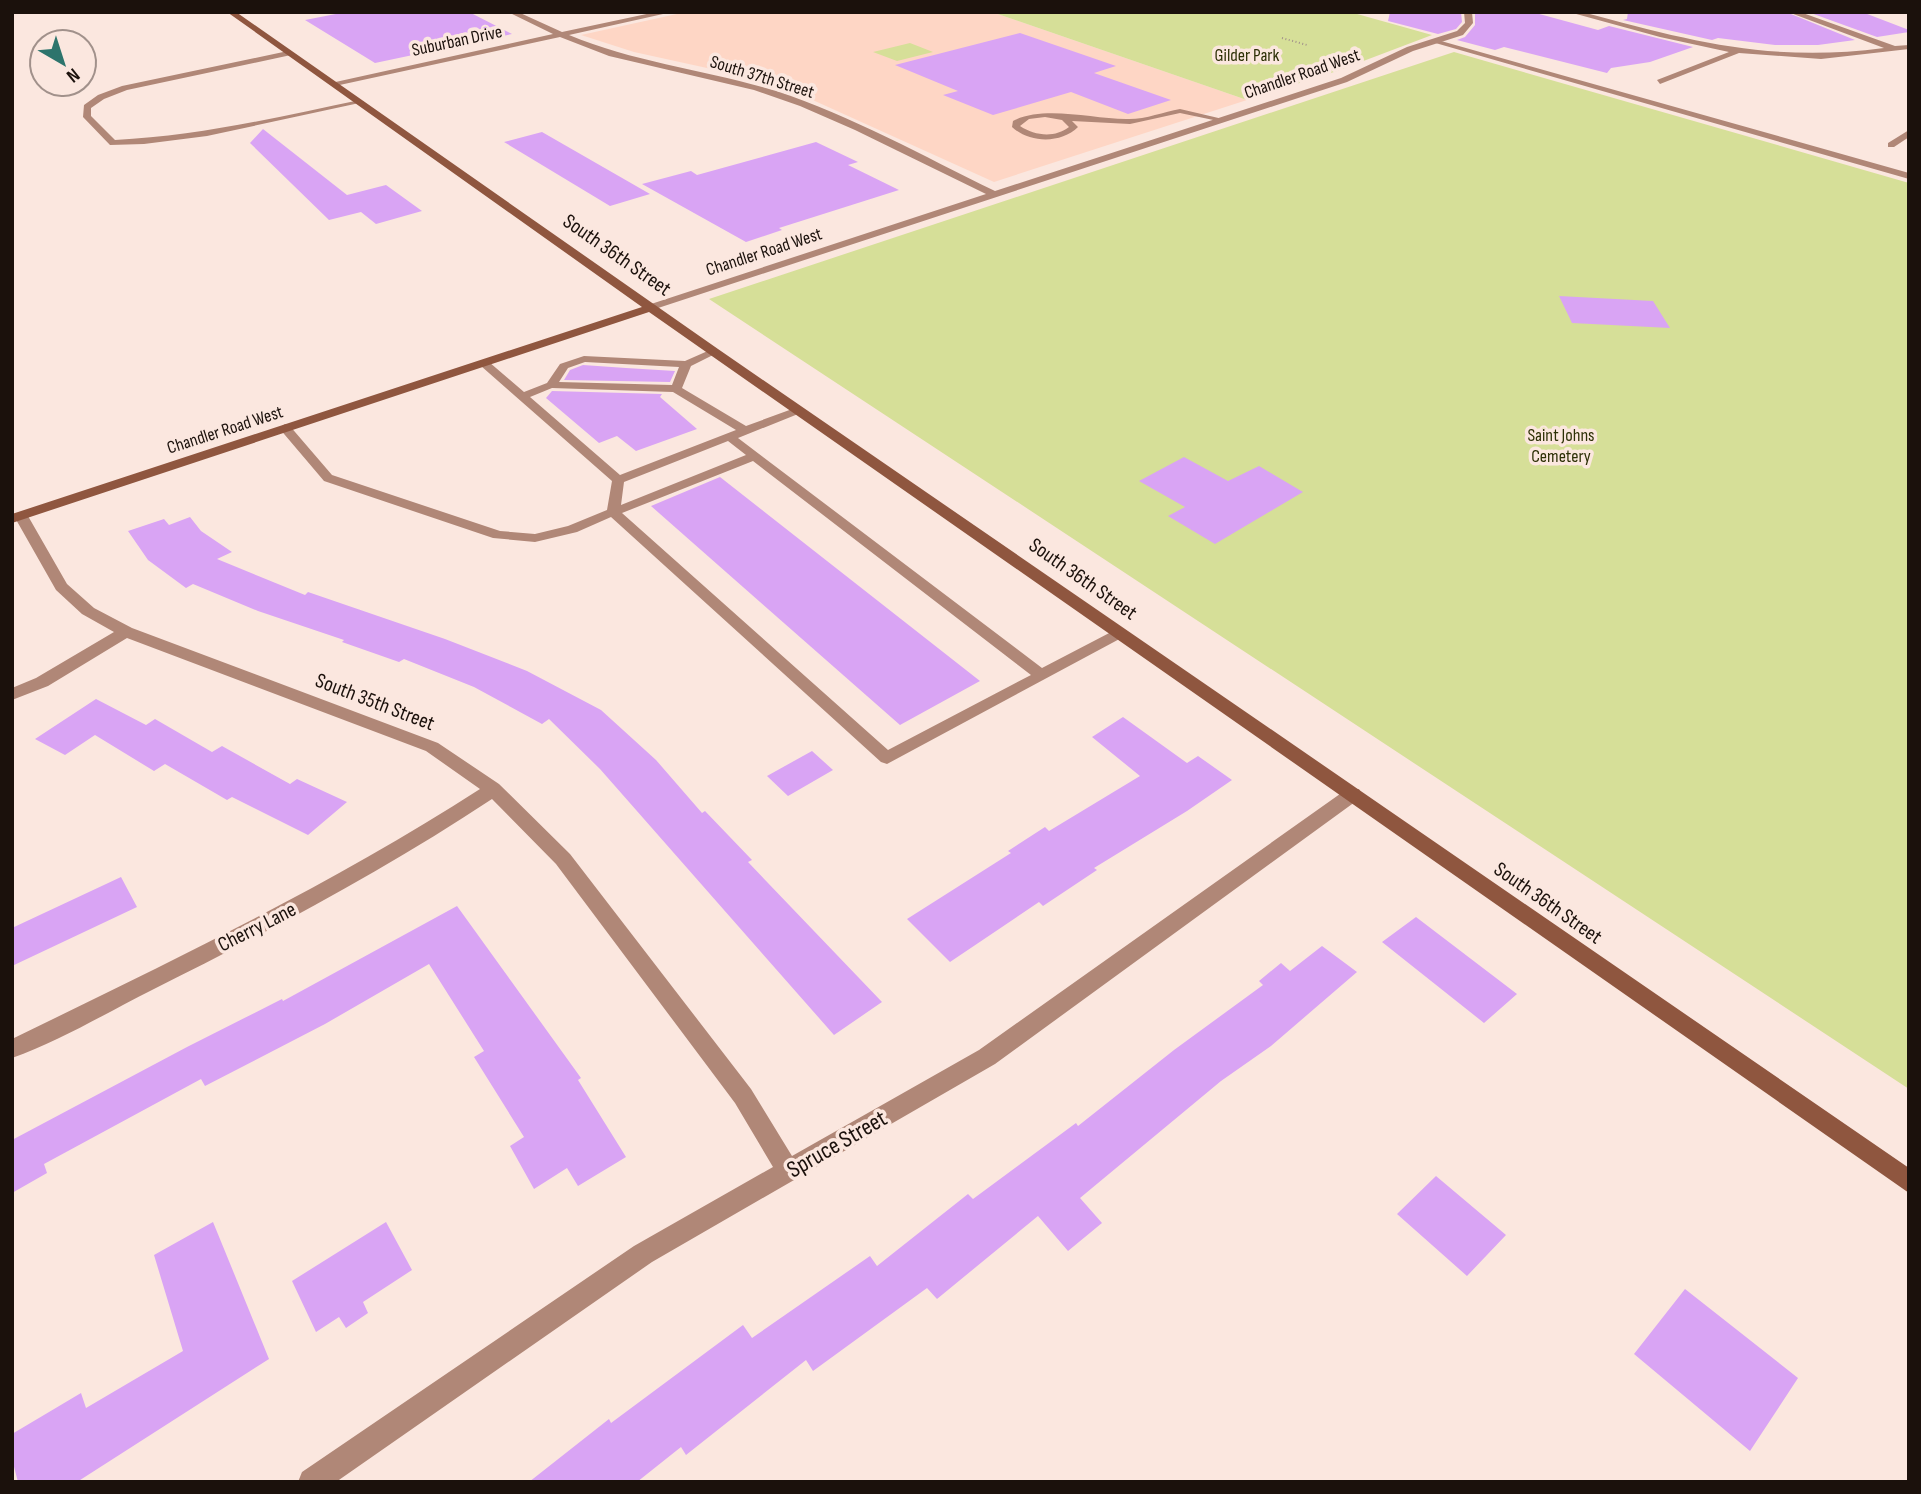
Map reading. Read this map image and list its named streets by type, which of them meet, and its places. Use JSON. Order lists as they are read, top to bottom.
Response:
{
  "streets": {
    "main road": ["Chandler Road West", "South 36th Street"],
    "street": [
      "Suburban Drive",
      "South 37th Street",
      "South 35th Street",
      "Cherry Lane",
      "Spruce Street"
    ]
  },
  "crossings": [
    ["Suburban Drive", "South 37th Street"],
    ["Suburban Drive", "South 36th Street"],
    ["Chandler Road West", "South 37th Street"],
    ["Chandler Road West", "South 36th Street"],
    ["Chandler Road West", "South 35th Street"],
    ["South 36th Street", "Spruce Street"],
    ["South 35th Street", "Cherry Lane"],
    ["South 35th Street", "Spruce Street"]
  ],
  "parks": ["Gilder Park", "Saint Johns Cemetery"],
  "north": "bottom right"
}
